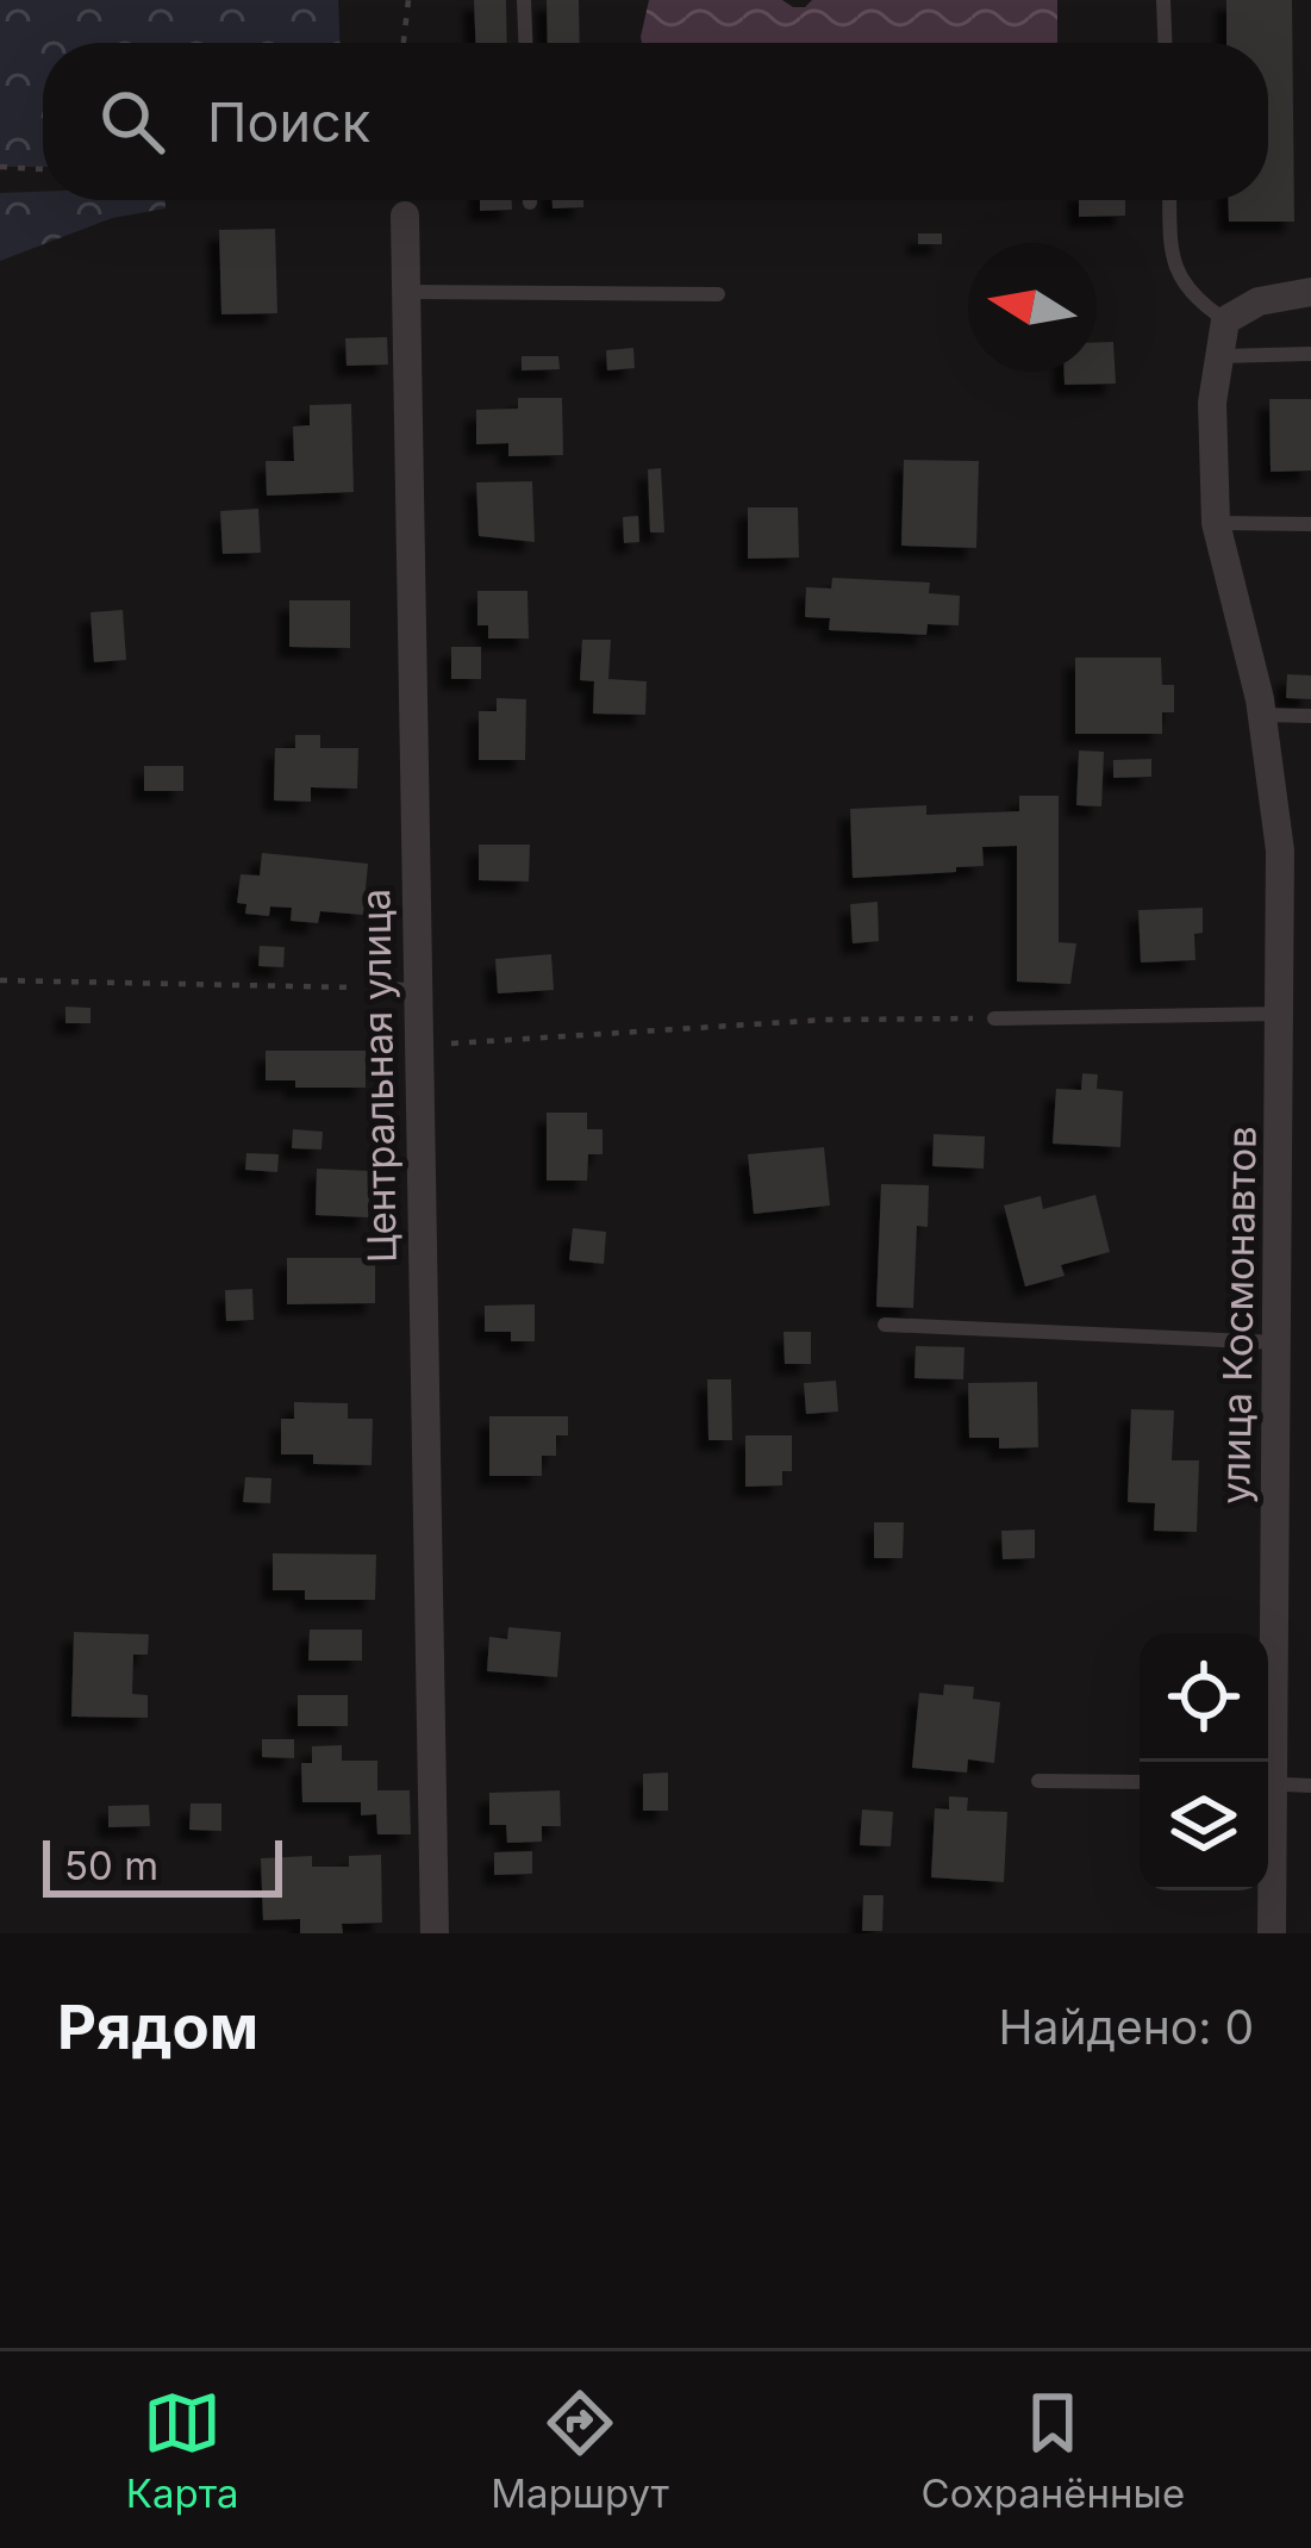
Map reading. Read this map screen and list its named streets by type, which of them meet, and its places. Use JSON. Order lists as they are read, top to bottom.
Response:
{
  "streets": {
    "street": ["Центральная улица", "улица Космонавтов"]
  },
  "scale_bar": "50 m",
  "north": "left",
  "page": {
    "search": "Поиск",
    "scale": "50 m",
    "heading": ["Рядом", "Найдено: 0"],
    "nav": ["Карта", "Маршрут", "Сохранённые"]
  }
}
